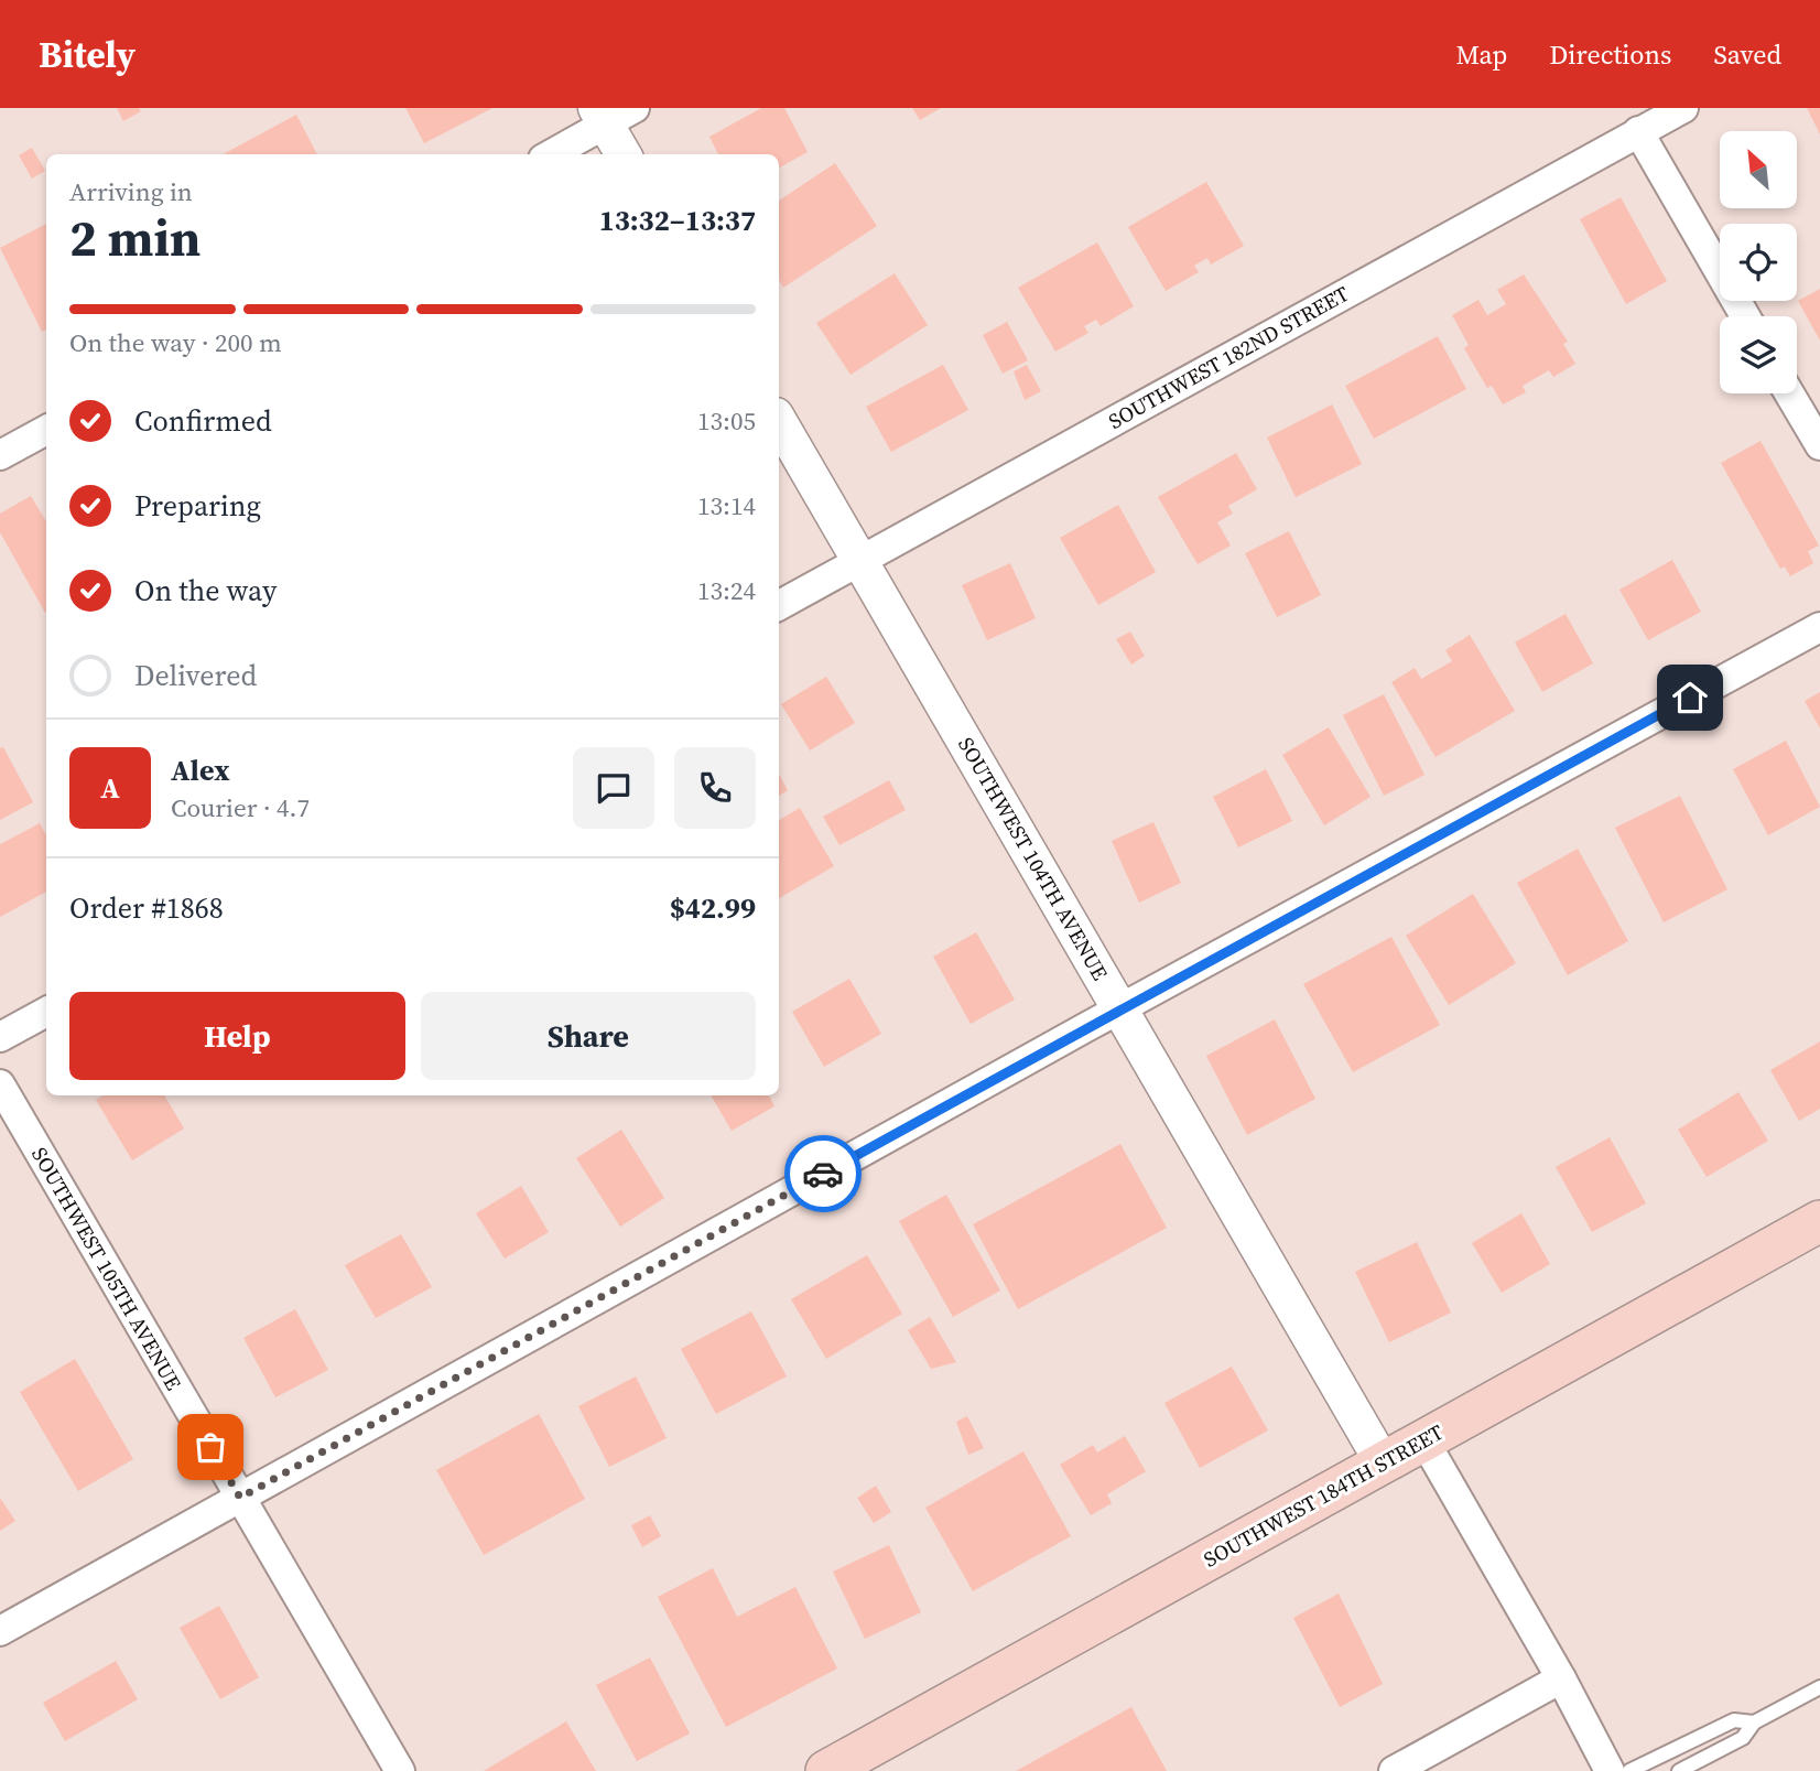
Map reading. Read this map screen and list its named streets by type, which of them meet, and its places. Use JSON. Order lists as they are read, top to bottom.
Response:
{
  "streets": {
    "main road": ["SOUTHWEST 184TH STREET"],
    "street": ["SOUTHWEST 182ND STREET", "SOUTHWEST 104TH AVENUE", "SOUTHWEST 105TH AVENUE"]
  },
  "crossings": [
    ["SOUTHWEST 182ND STREET", "SOUTHWEST 104TH AVENUE"],
    ["SOUTHWEST 104TH AVENUE", "SOUTHWEST 184TH STREET"]
  ],
  "north": "top left",
  "page": {
    "header": "Bitely",
    "nav": ["Map", "Directions", "Saved"],
    "heading": ["2 min", "Arriving in", "13:32–13:37"],
    "panel": [
      "Alex",
      "Courier · 4.7",
      "Order #1868",
      "$42.99"
    ],
    "bar": "On the way · 200 m",
    "list": [
      ["Confirmed", "13:05"],
      ["Preparing", "13:14"],
      ["On the way", "13:24"],
      "Delivered"
    ],
    "round": "A",
    "buttons": ["Help", "Share"]
  }
}
